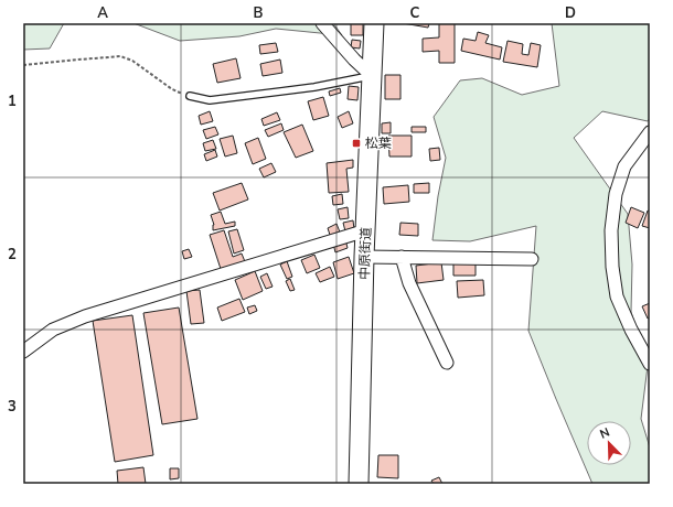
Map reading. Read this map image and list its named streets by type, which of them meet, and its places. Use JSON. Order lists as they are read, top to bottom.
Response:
{
  "streets": {
    "main road": ["中原街道"]
  },
  "places": {
    "transit": ["松葉"]
  },
  "north": "top left",
  "grid": {
    "columns": [
      "A",
      "B",
      "C",
      "D"
    ],
    "rows": ["1", "2", "3"]
  }
}
